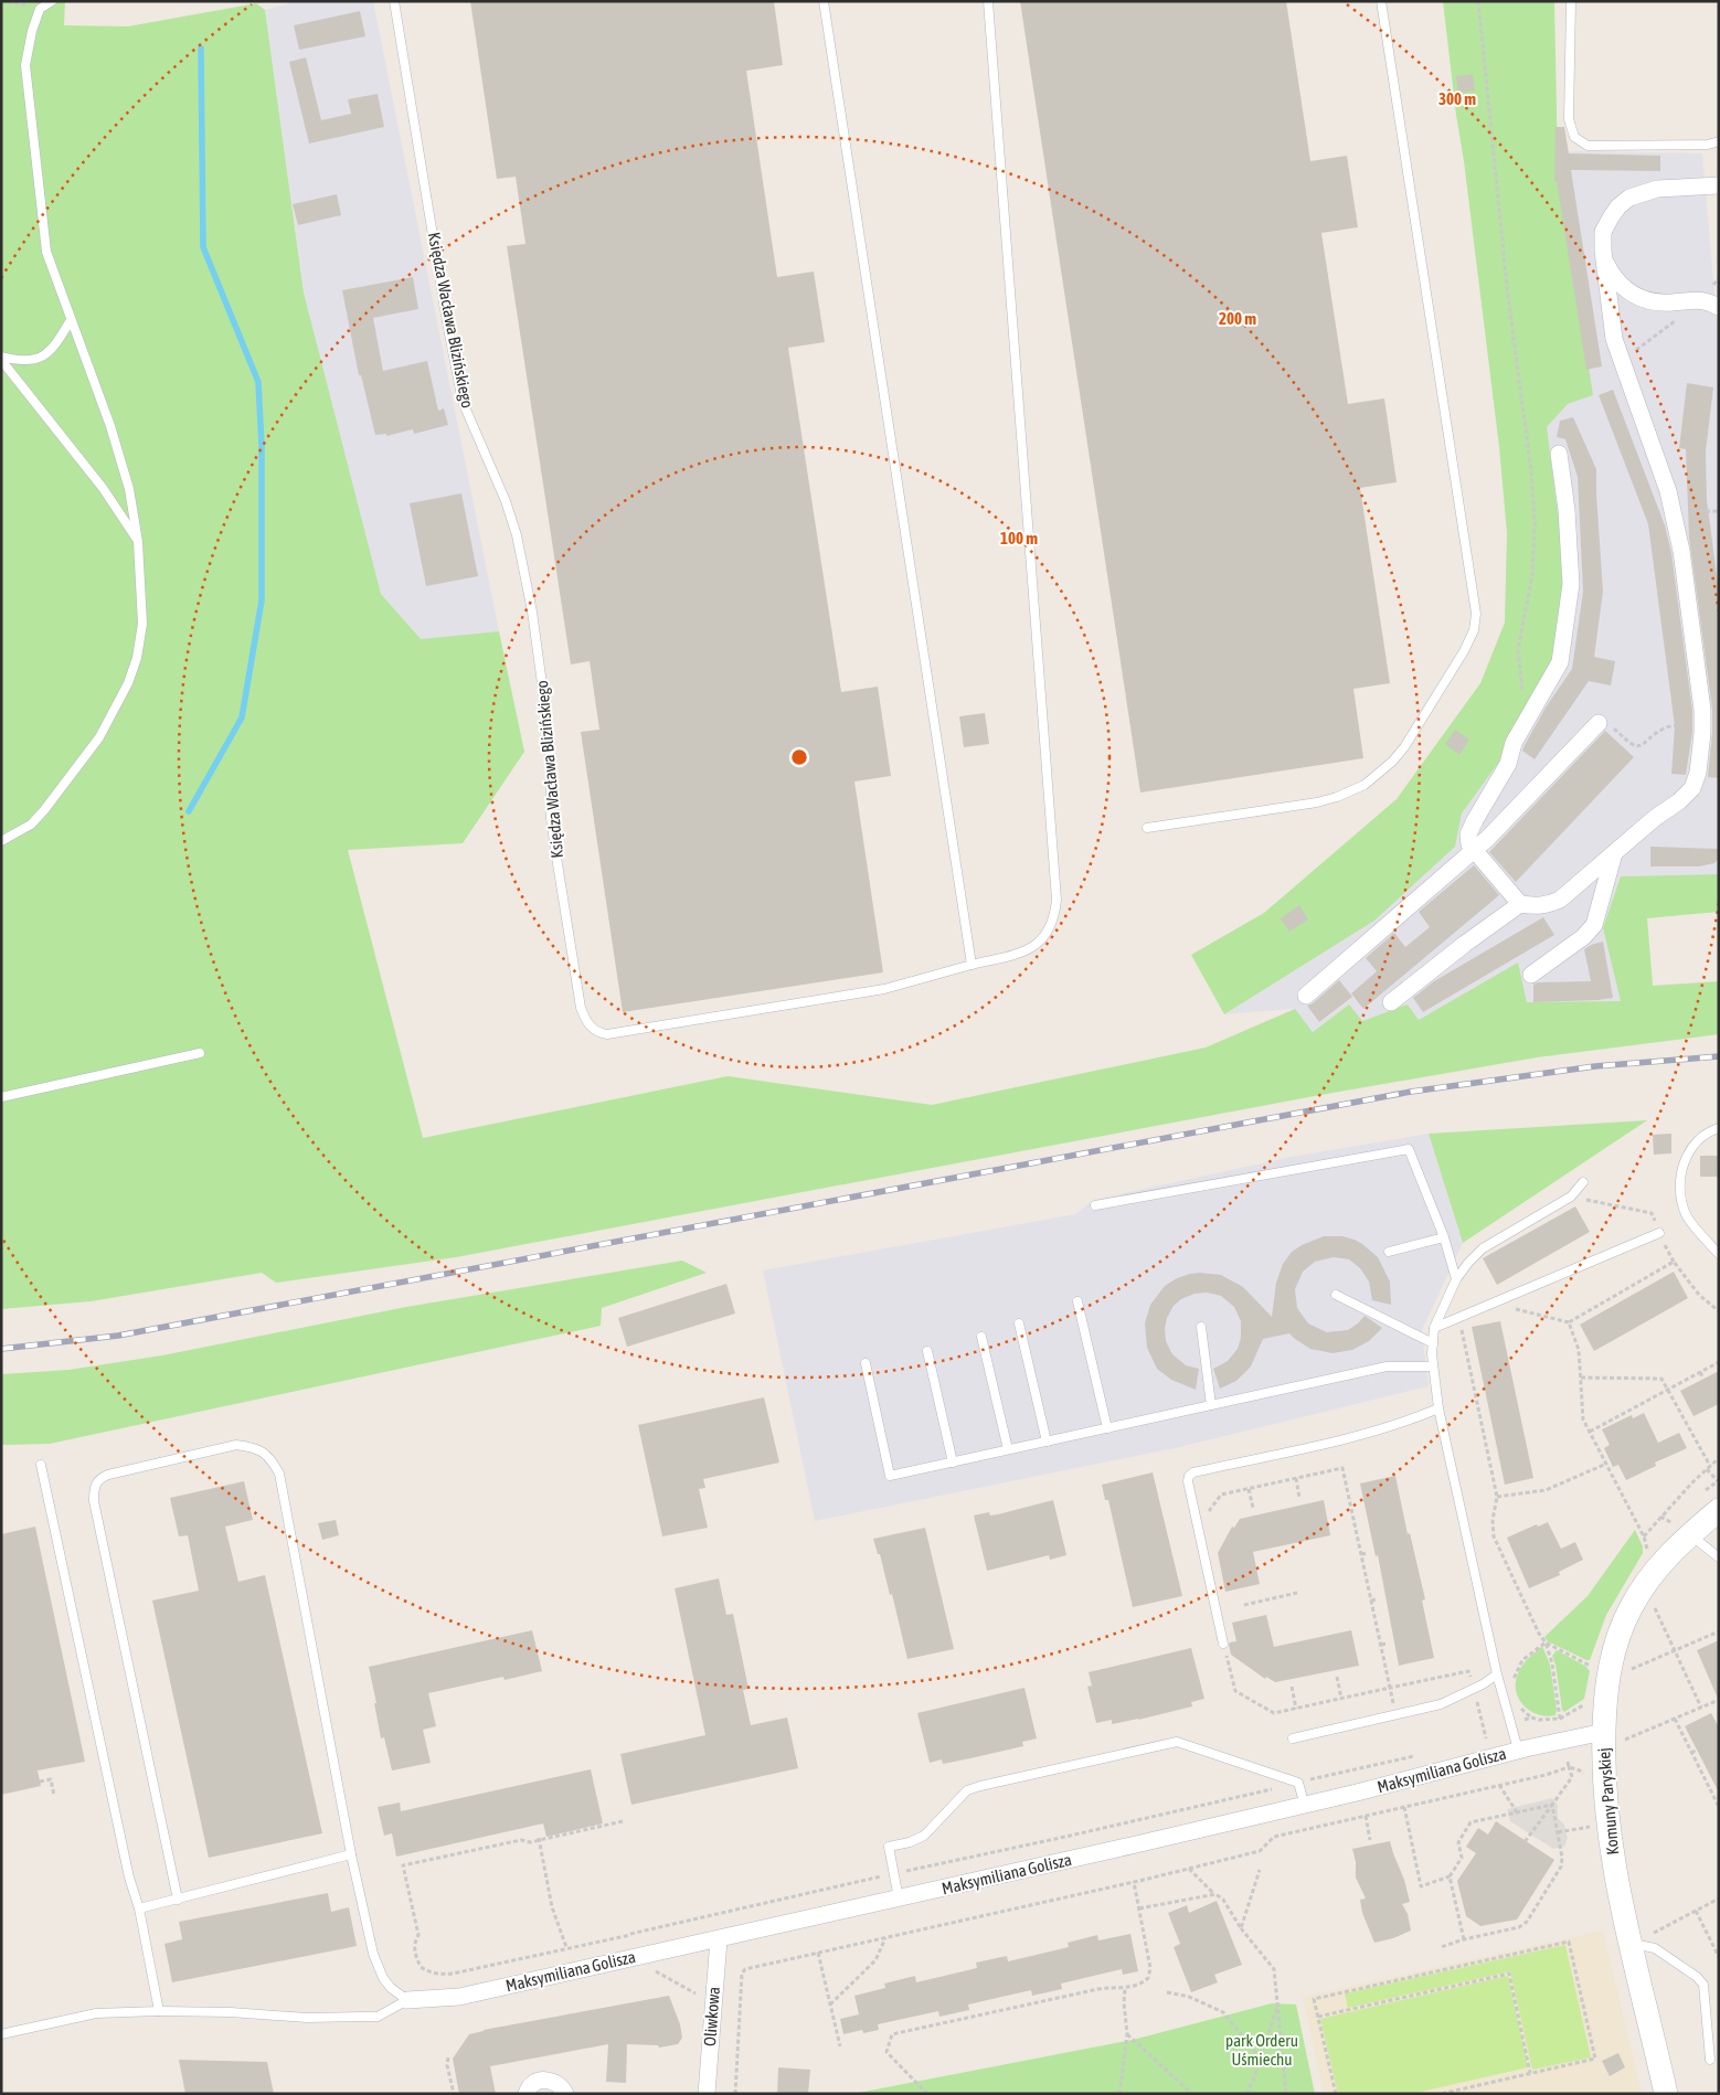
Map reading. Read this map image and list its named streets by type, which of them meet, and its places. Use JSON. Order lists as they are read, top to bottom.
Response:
{
  "streets": {
    "street": ["Maksymiliana Golisza", "Komuny Paryskiej", "Oliwkowa"],
    "lane": ["Księdza Wacława Blizińskiego"]
  },
  "crossings": [
    ["Maksymiliana Golisza", "Komuny Paryskiej"],
    ["Maksymiliana Golisza", "Oliwkowa"]
  ],
  "parks": ["park Orderu Uśmiechu"],
  "rings": ["300 m", "200 m", "100 m"]
}
